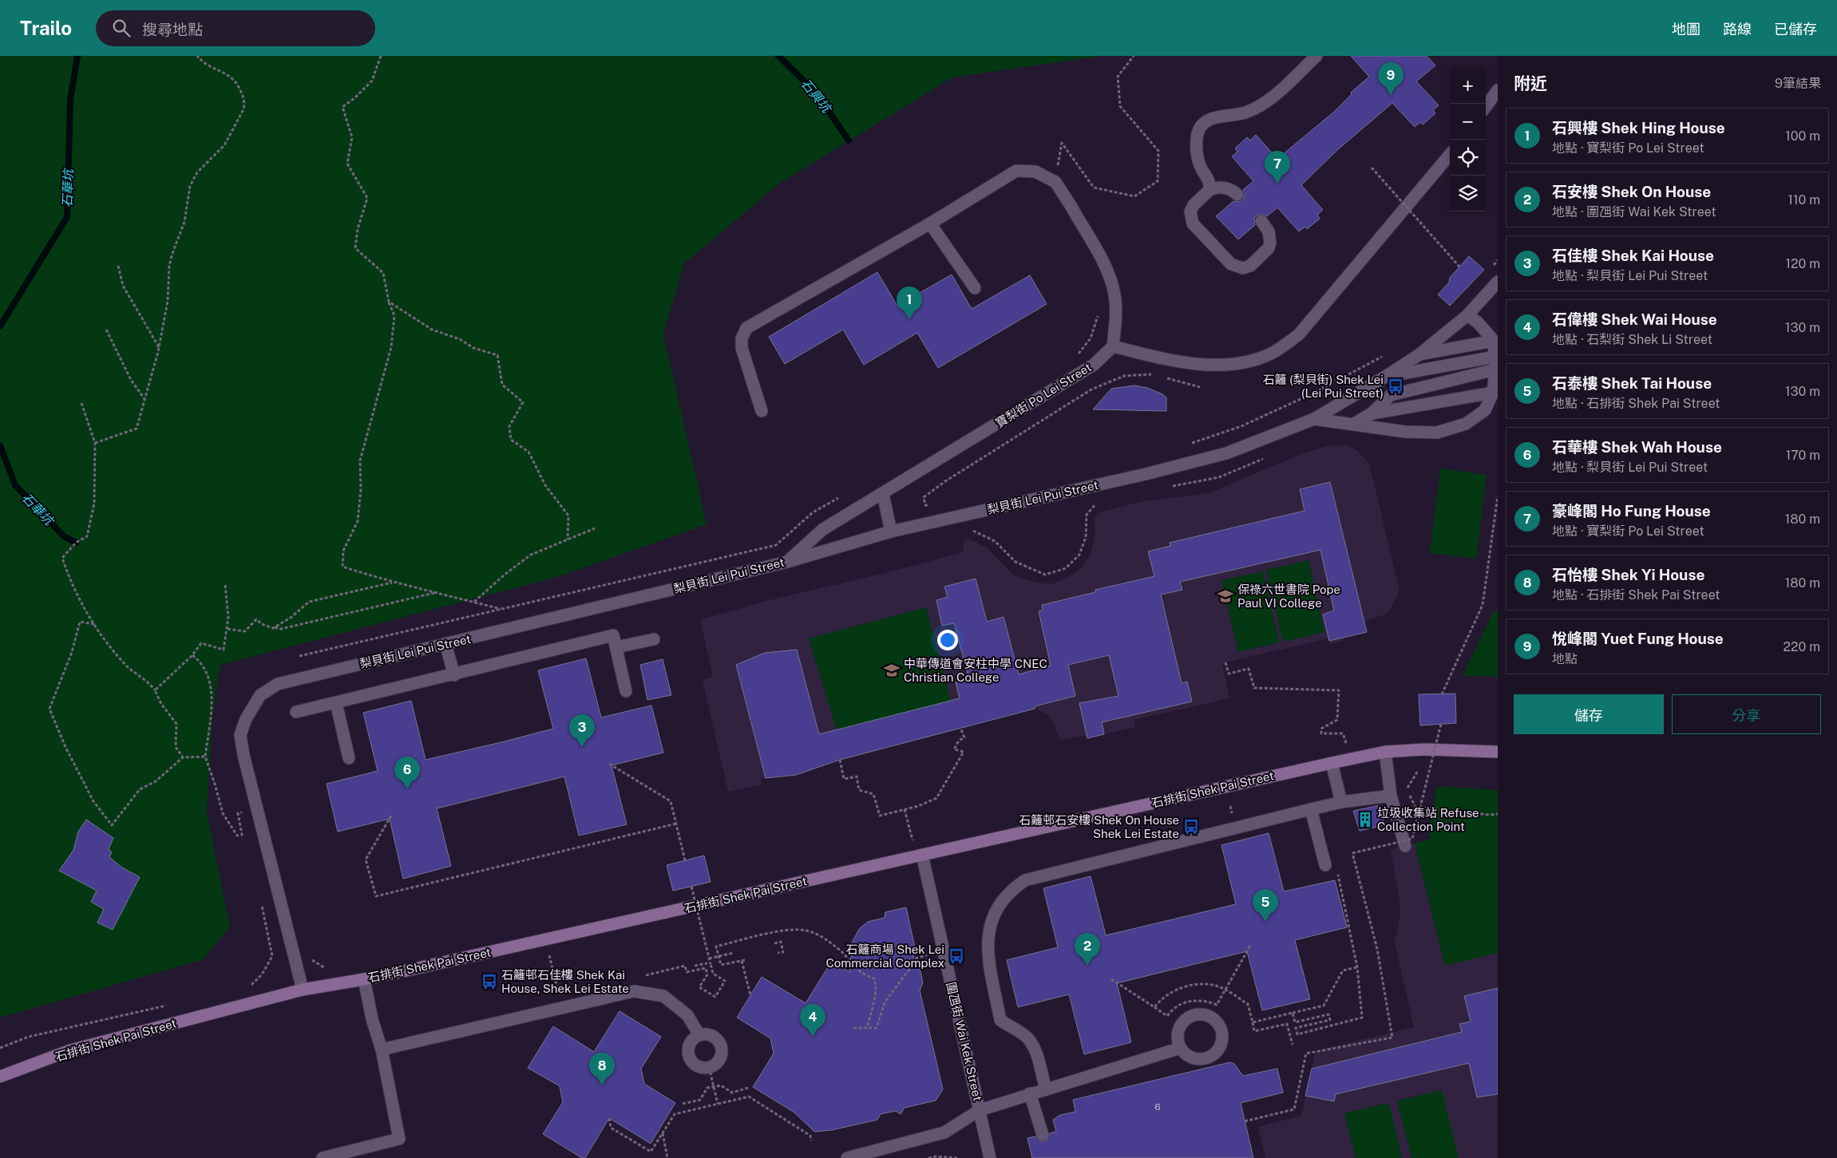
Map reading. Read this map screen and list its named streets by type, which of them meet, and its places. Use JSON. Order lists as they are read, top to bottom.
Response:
{
  "streets": {
    "street": [
      "寶梨街 Po Lei Street",
      "梨貝街 Lei Pui Street",
      "石排街 Shek Pai Street",
      "圍乪街 Wai Kek Street"
    ]
  },
  "crossings": [
    ["寶梨街 Po Lei Street", "梨貝街 Lei Pui Street"],
    ["梨貝街 Lei Pui Street", "石排街 Shek Pai Street"],
    ["石排街 Shek Pai Street", "圍乪街 Wai Kek Street"]
  ],
  "water": ["石興坑", "石華坑"],
  "places": {
    "bus stop": [
      "石籬 (梨貝街) Shek Lei (Lei Pui Street)",
      "石籬邨石安樓 Shek On House Shek Lei Estate",
      "石籬商場 Shek Lei Commercial Complex",
      "石籬邨石佳樓 Shek Kai House, Shek Lei Estate"
    ],
    "school or university": ["保祿六世書院 Pope Paul VI College", "中華傳道會安柱中學 CNEC Christian College"],
    "building": ["垃圾收集站 Refuse Collection Point"]
  },
  "house_numbers": ["6"],
  "page": {
    "header": "Trailo",
    "search": "搜尋地點",
    "nav": ["地圖", "路線", "已儲存"],
    "heading": ["附近", "9筆結果"],
    "pins": [
      "9",
      "7",
      "1",
      "3",
      "6",
      "5",
      "2",
      "4",
      "8"
    ],
    "map_buttons": ["+", "−"],
    "list": [
      {
        "mark": "1",
        "name": "石興樓 Shek Hing House",
        "note": "地點 · 寶梨街 Po Lei Street",
        "value": "100 m"
      },
      {
        "mark": "2",
        "name": "石安樓 Shek On House",
        "note": "地點 · 圍乪街 Wai Kek Street",
        "value": "110 m"
      },
      {
        "mark": "3",
        "name": "石佳樓 Shek Kai House",
        "note": "地點 · 梨貝街 Lei Pui Street",
        "value": "120 m"
      },
      {
        "mark": "4",
        "name": "石偉樓 Shek Wai House",
        "note": "地點 · 石梨街 Shek Li Street",
        "value": "130 m"
      },
      {
        "mark": "5",
        "name": "石泰樓 Shek Tai House",
        "note": "地點 · 石排街 Shek Pai Street",
        "value": "130 m"
      },
      {
        "mark": "6",
        "name": "石華樓 Shek Wah House",
        "note": "地點 · 梨貝街 Lei Pui Street",
        "value": "170 m"
      },
      {
        "mark": "7",
        "name": "豪峰閣 Ho Fung House",
        "note": "地點 · 寶梨街 Po Lei Street",
        "value": "180 m"
      },
      {
        "mark": "8",
        "name": "石怡樓 Shek Yi House",
        "note": "地點 · 石排街 Shek Pai Street",
        "value": "180 m"
      },
      {
        "mark": "9",
        "name": "悅峰閣 Yuet Fung House",
        "note": "地點",
        "value": "220 m"
      }
    ],
    "buttons": ["儲存", "分享"]
  }
}
